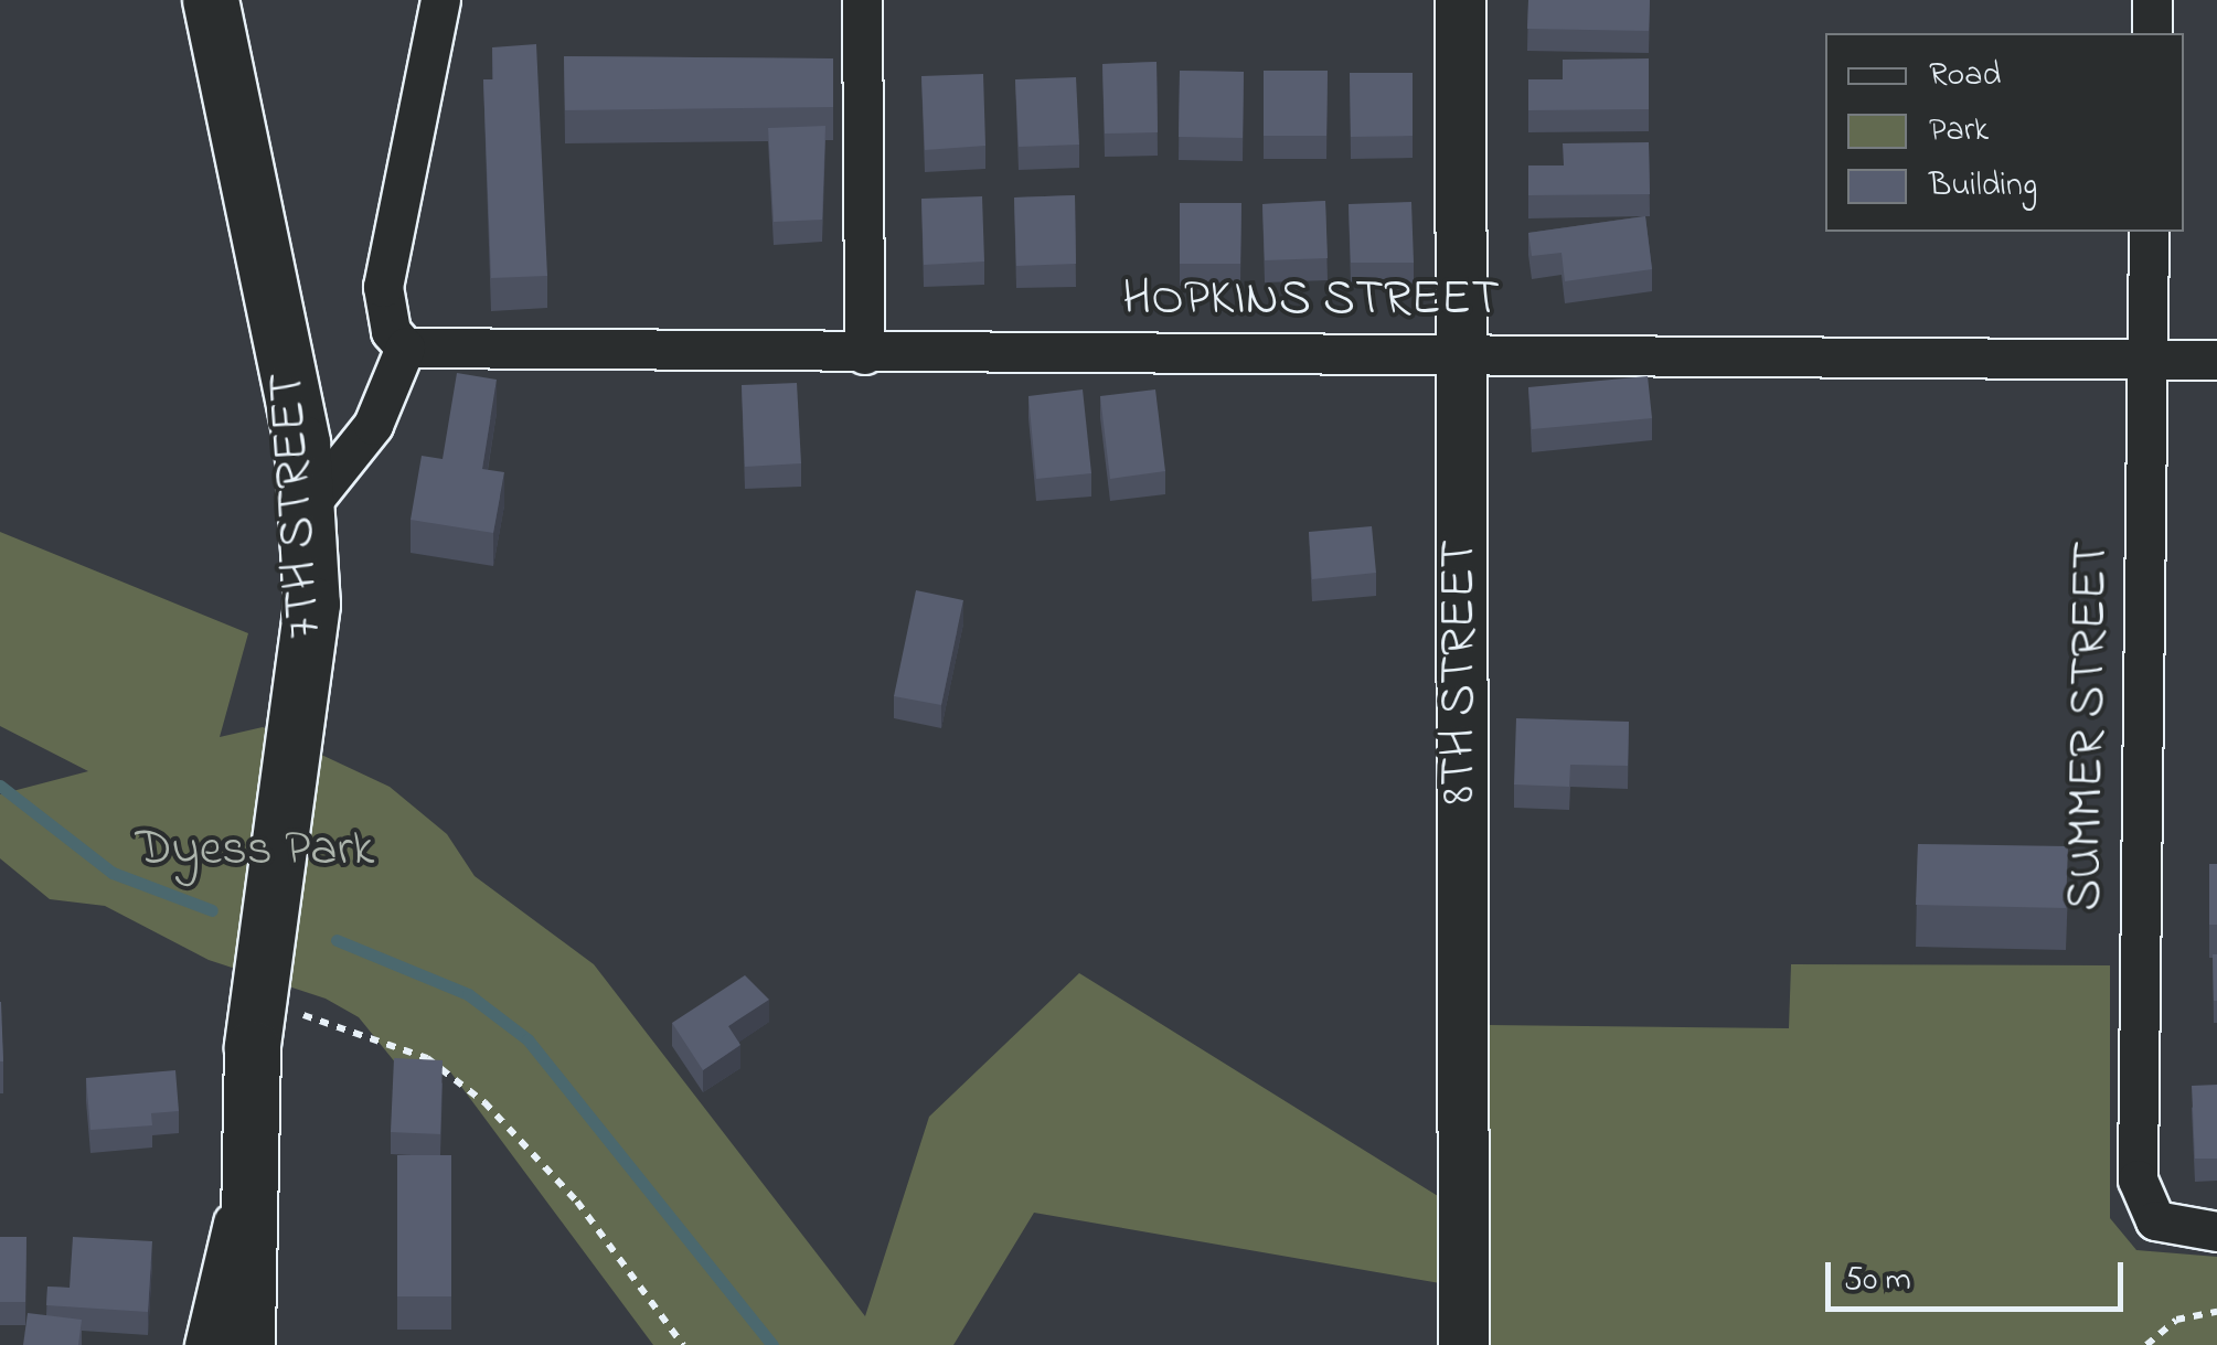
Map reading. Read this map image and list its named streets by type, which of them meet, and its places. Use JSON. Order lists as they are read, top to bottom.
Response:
{
  "streets": {
    "main road": ["7TH STREET"],
    "street": ["HOPKINS STREET", "8TH STREET", "SUMMER STREET"]
  },
  "crossings": [
    ["HOPKINS STREET", "8TH STREET"],
    ["HOPKINS STREET", "SUMMER STREET"]
  ],
  "parks": ["Dyess Park"],
  "legend": ["Road", "Park", "Building"],
  "scale_bar": "50 m"
}
